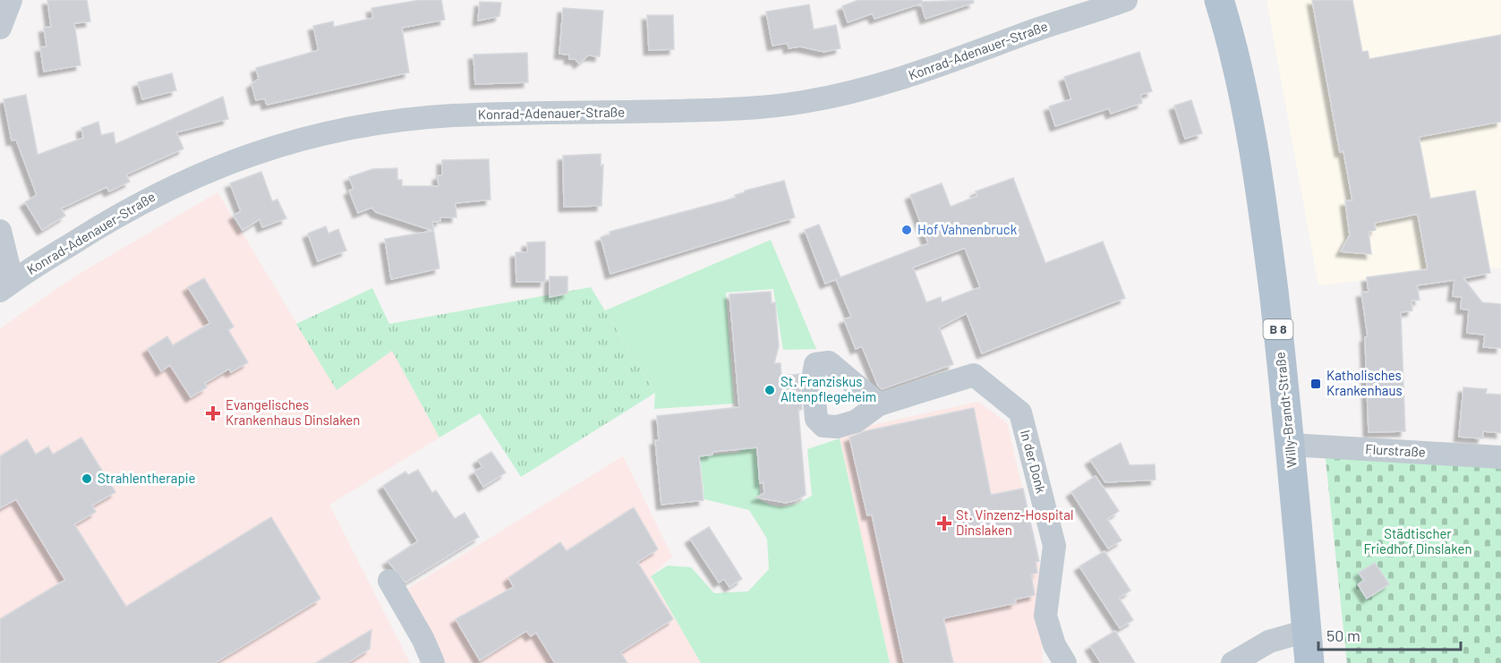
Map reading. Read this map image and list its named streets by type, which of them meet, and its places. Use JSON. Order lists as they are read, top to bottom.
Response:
{
  "streets": {
    "main road": ["B 8", "Willy-Brandt-Straße"],
    "street": ["Konrad-Adenauer-Straße", "Flurstraße", "In der Donk"]
  },
  "crossings": [
    ["Willy-Brandt-Straße", "Flurstraße"]
  ],
  "parks": ["Städtischer Friedhof Dinslaken"],
  "places": {
    "other": ["Hof Vahnenbruck", "St. Franziskus Altenpflegeheim", "Strahlentherapie"],
    "transit": ["Katholisches Krankenhaus"],
    "health": ["Evangelisches Krankenhaus Dinslaken", "St. Vinzenz-Hospital Dinslaken"]
  },
  "scale_bar": "50 m"
}
